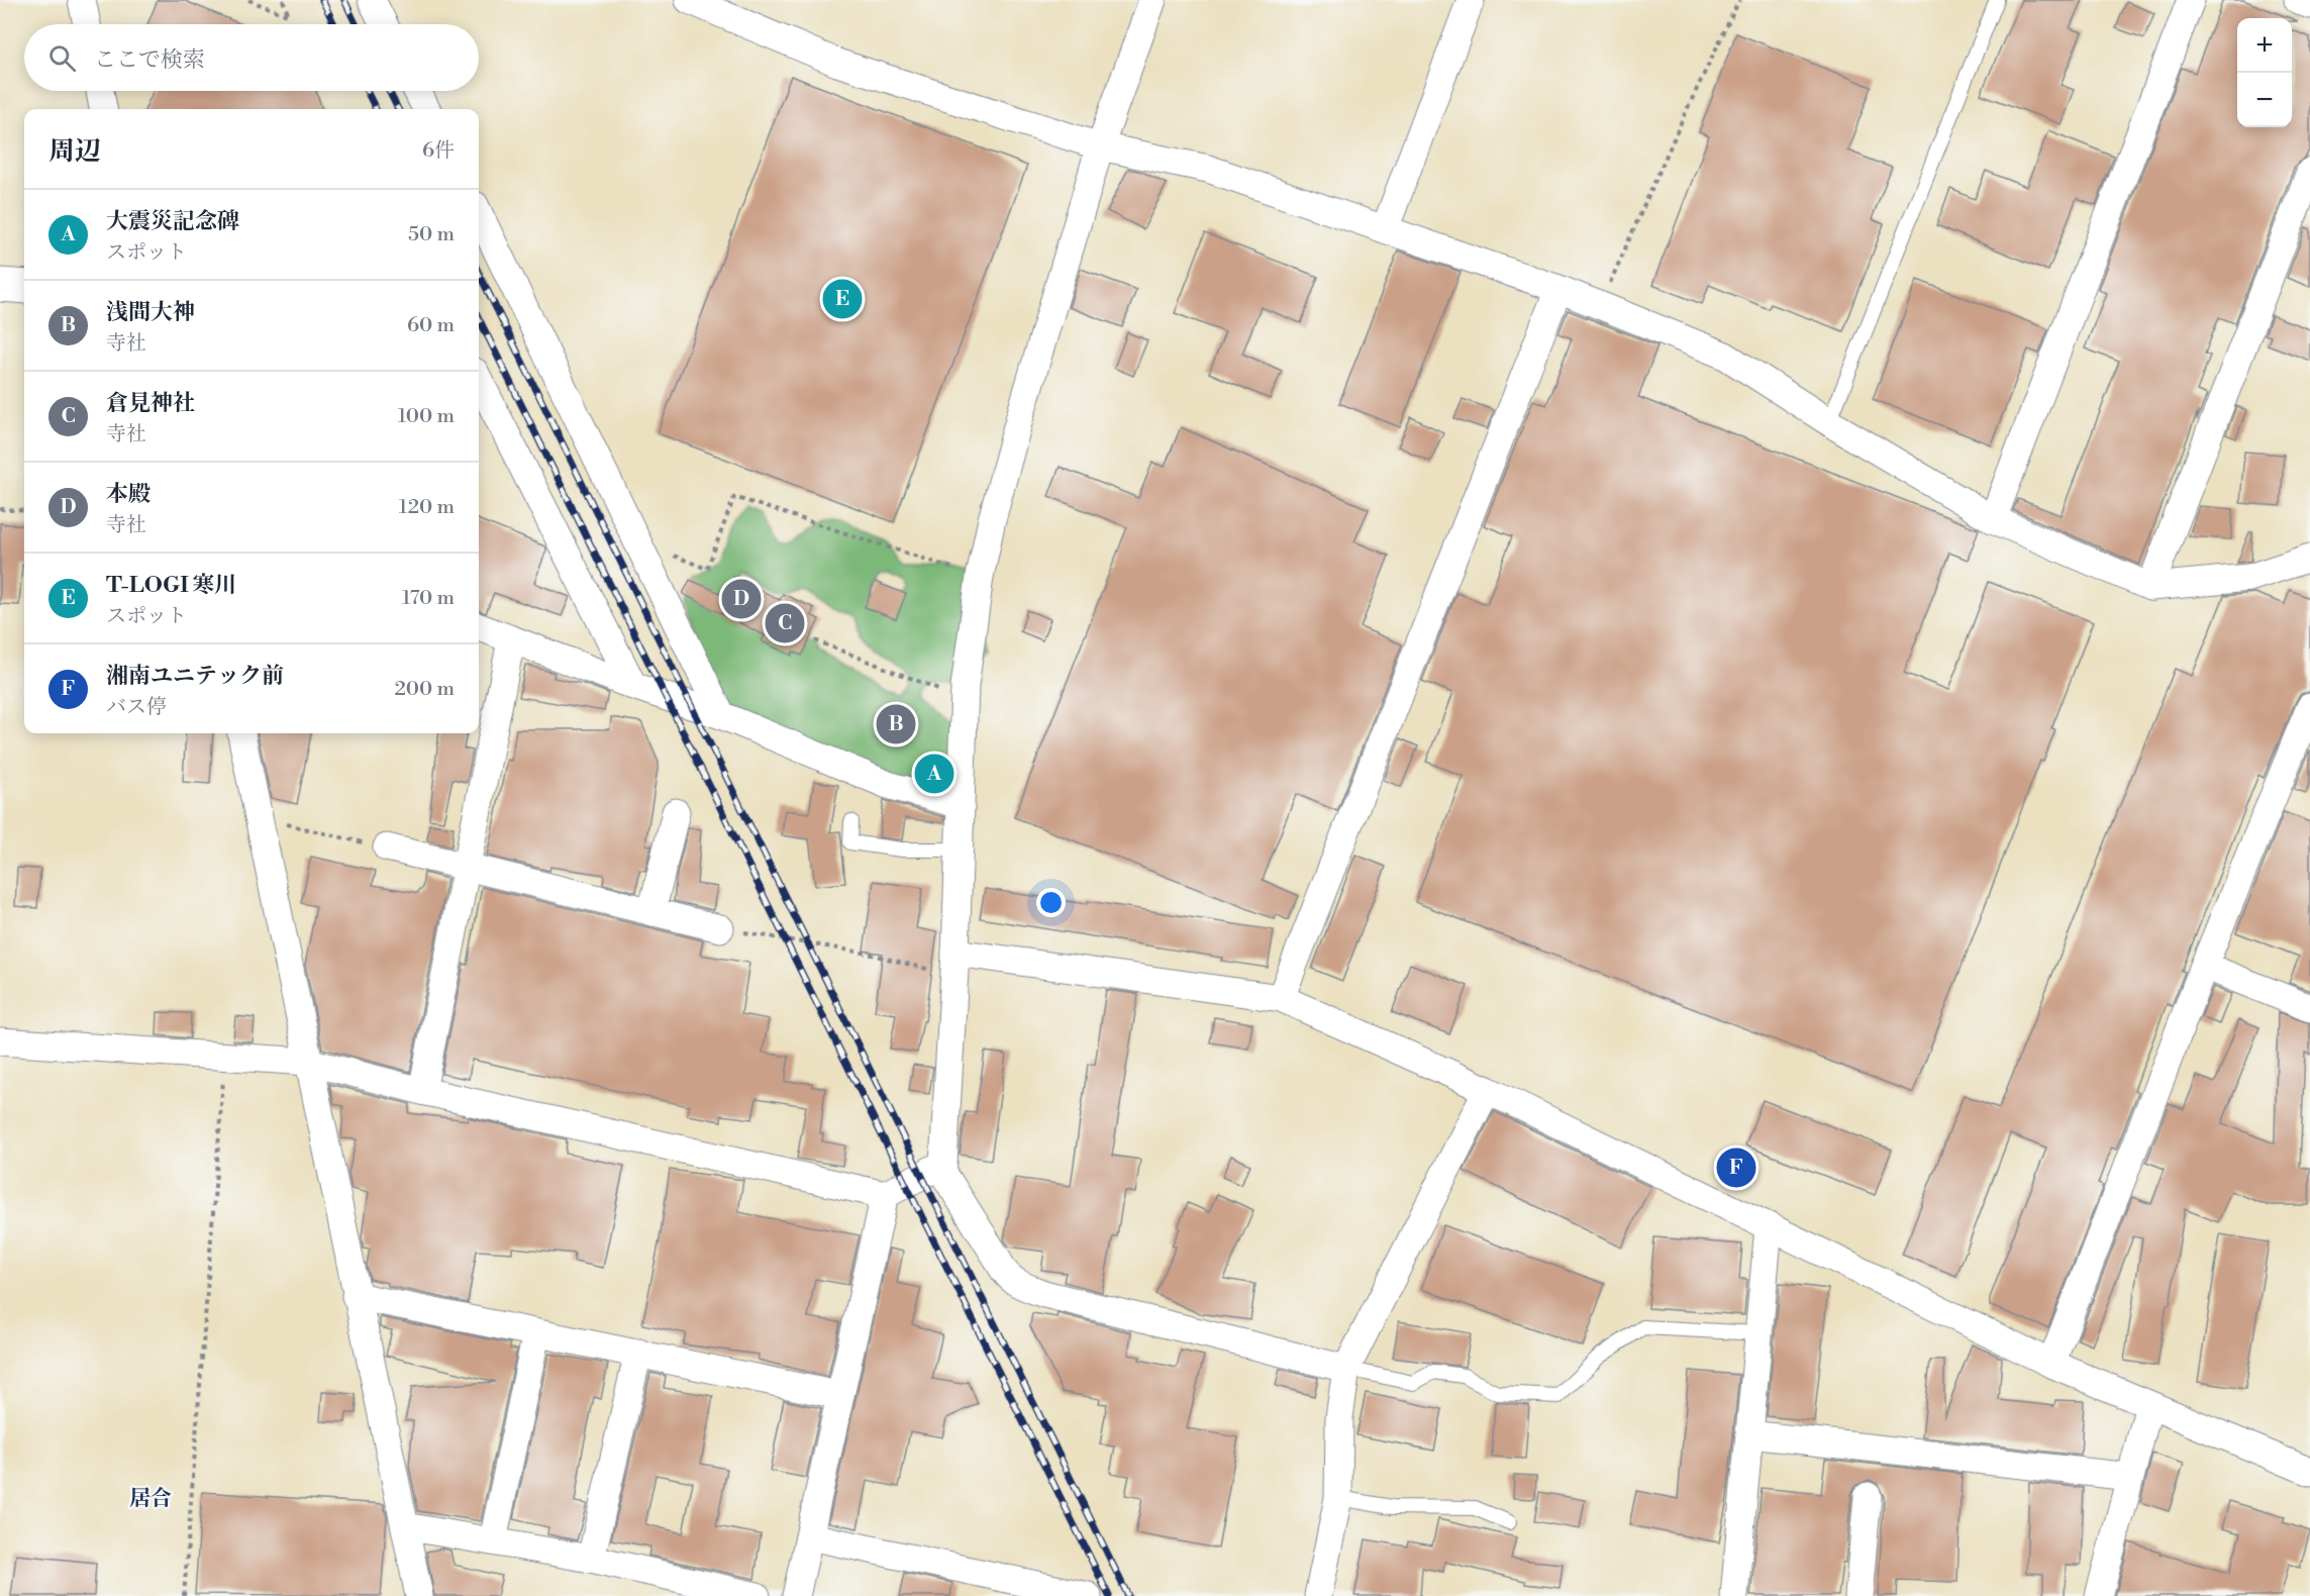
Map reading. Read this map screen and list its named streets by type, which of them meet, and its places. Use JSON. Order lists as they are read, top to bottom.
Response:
{
  "districts": ["居合"],
  "page": {
    "map_buttons": ["+", "−"],
    "search": "ここで検索",
    "heading": ["周辺", "6件"],
    "list": [
      {
        "mark": "A",
        "name": "大震災記念碑",
        "note": "スポット",
        "value": "50 m"
      },
      {
        "mark": "B",
        "name": "浅間大神",
        "note": "寺社",
        "value": "60 m"
      },
      {
        "mark": "C",
        "name": "倉見神社",
        "note": "寺社",
        "value": "100 m"
      },
      {
        "mark": "D",
        "name": "本殿",
        "note": "寺社",
        "value": "120 m"
      },
      {
        "mark": "E",
        "name": "T-LOGI 寒川",
        "note": "スポット",
        "value": "170 m"
      },
      {
        "mark": "F",
        "name": "湘南ユニテック前",
        "note": "バス停",
        "value": "200 m"
      }
    ],
    "pins": [
      "E",
      "D",
      "C",
      "B",
      "A",
      "F"
    ]
  }
}
